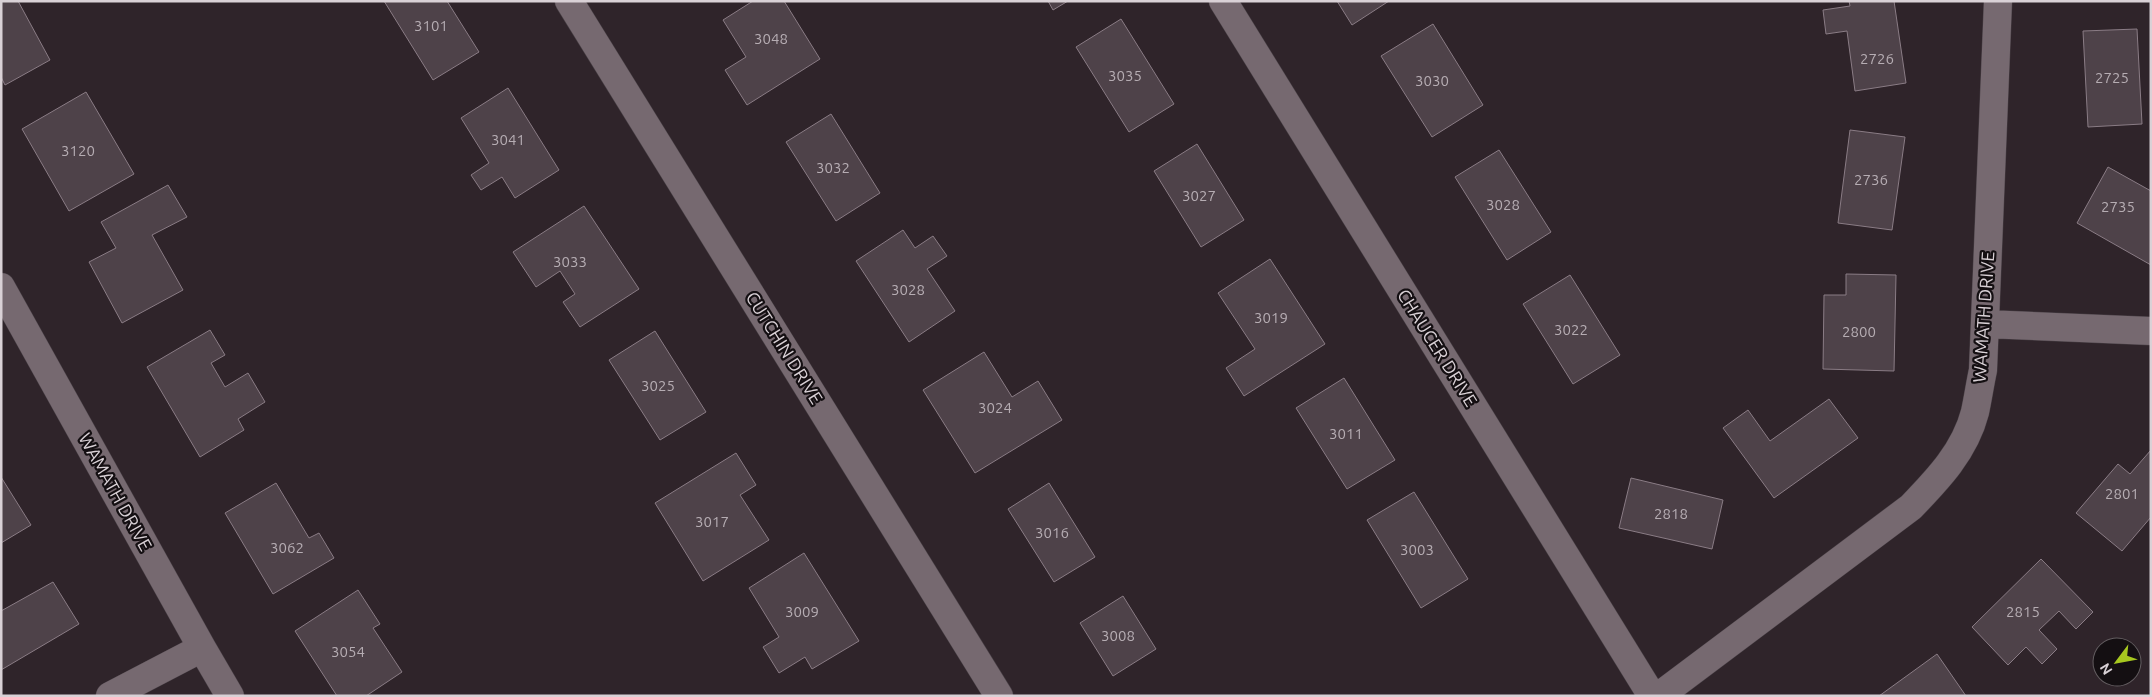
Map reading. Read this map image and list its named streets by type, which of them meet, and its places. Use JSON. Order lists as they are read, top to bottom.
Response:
{
  "streets": {
    "street": ["WAMATH DRIVE", "CUTCHIN DRIVE", "CHAUCER DRIVE"]
  },
  "house_numbers": [
    "3101",
    "3048",
    "2726",
    "3035",
    "2725",
    "3030",
    "3041",
    "3120",
    "3032",
    "2736",
    "3027",
    "3028",
    "2735",
    "3033",
    "3028",
    "3019",
    "3022",
    "2800",
    "3025",
    "3024",
    "3011",
    "2801",
    "2818",
    "3017",
    "3016",
    "3062",
    "3003",
    "3009",
    "2815",
    "3008",
    "3054"
  ],
  "north": "bottom left"
}
